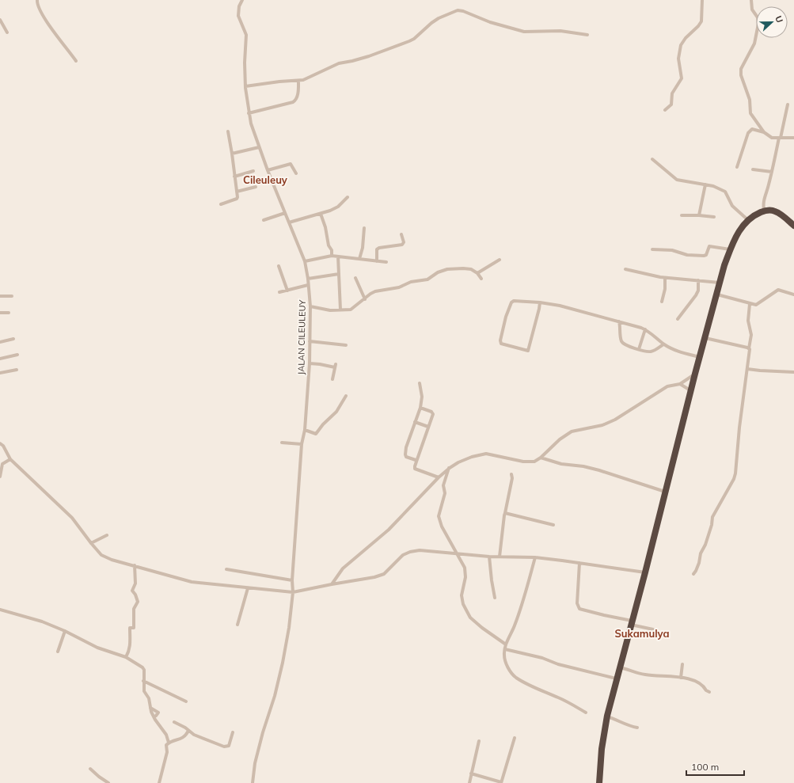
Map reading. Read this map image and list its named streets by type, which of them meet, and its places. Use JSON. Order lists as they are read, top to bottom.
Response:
{
  "streets": {
    "street": ["JALAN CILEULEUY"]
  },
  "districts": ["Cileuleuy", "Sukamulya"],
  "scale_bar": "100 m",
  "north": "right"
}
